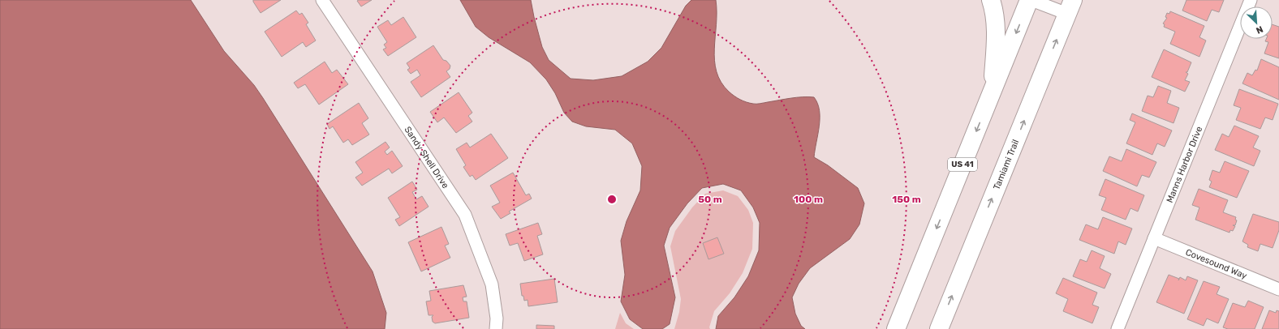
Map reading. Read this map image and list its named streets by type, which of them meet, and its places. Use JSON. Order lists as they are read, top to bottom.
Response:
{
  "streets": {
    "main road": ["US 41", "Tamiami Trail"],
    "street": ["Sandy Shell Drive", "Manns Harbor Drive", "Covesound Way"]
  },
  "crossings": [
    ["Manns Harbor Drive", "Covesound Way"]
  ],
  "north": "bottom right",
  "rings": ["50 m", "100 m", "150 m"]
}
